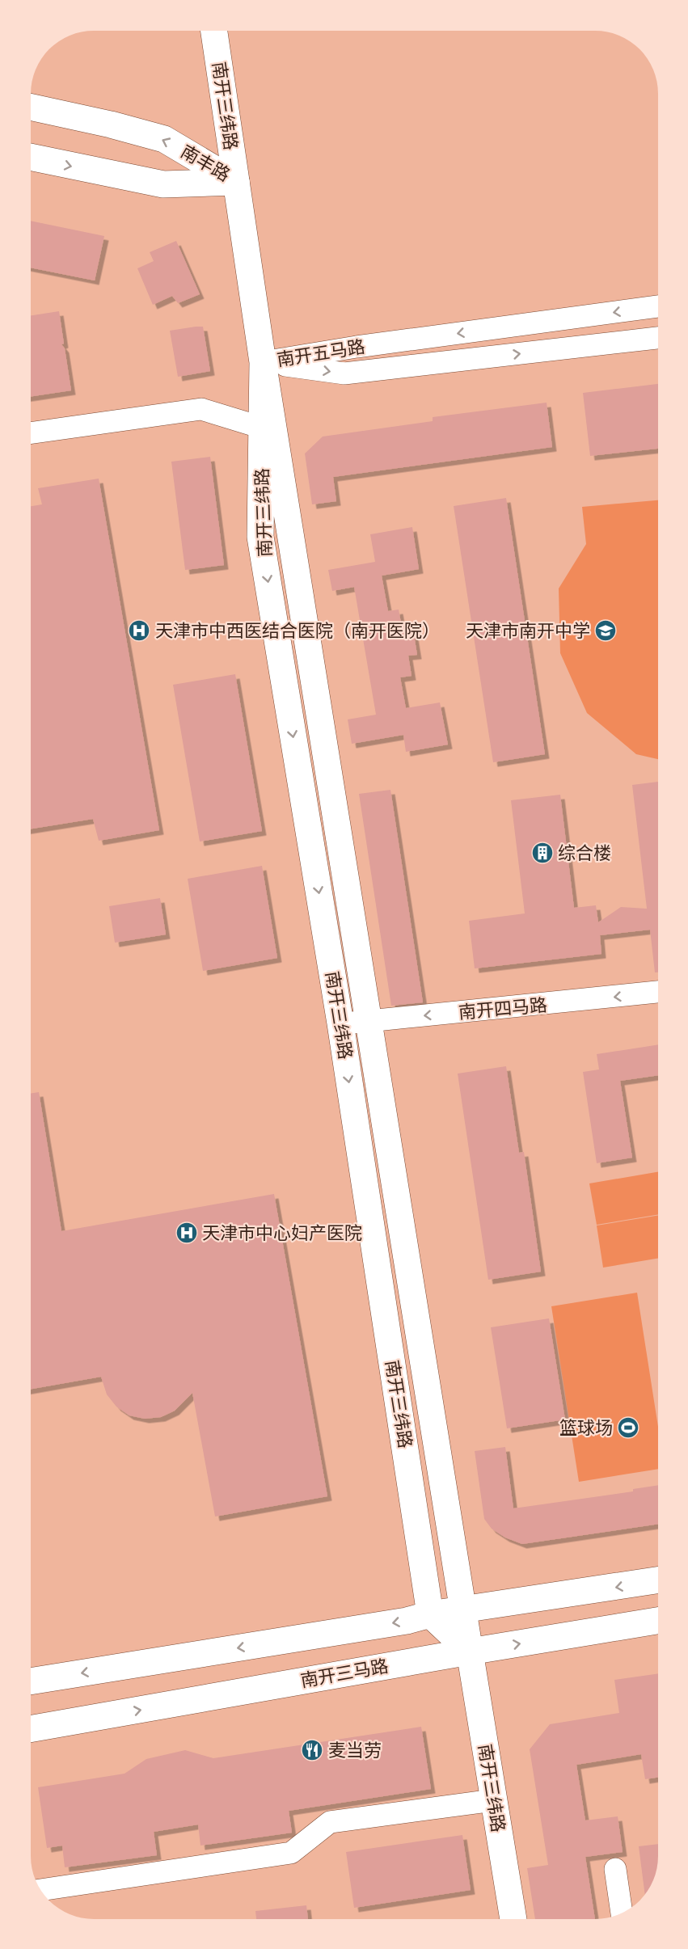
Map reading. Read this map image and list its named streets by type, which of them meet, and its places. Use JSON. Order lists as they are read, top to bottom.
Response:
{
  "streets": {
    "street": [
      "南开三纬路",
      "南丰路",
      "南开五马路",
      "南开四马路",
      "南开三马路"
    ]
  },
  "crossings": [
    ["南开三纬路", "南丰路"],
    ["南开三纬路", "南开五马路"],
    ["南开三纬路", "南开四马路"],
    ["南开三纬路", "南开三马路"]
  ],
  "one_way": ["南开四马路"],
  "places": {
    "hospital": ["天津市中西医结合医院（南开医院）", "天津市中心妇产医院"],
    "school or university": ["天津市南开中学"],
    "building": ["综合楼"],
    "sports": ["篮球场"],
    "restaurant": ["麦当劳"]
  }
}
